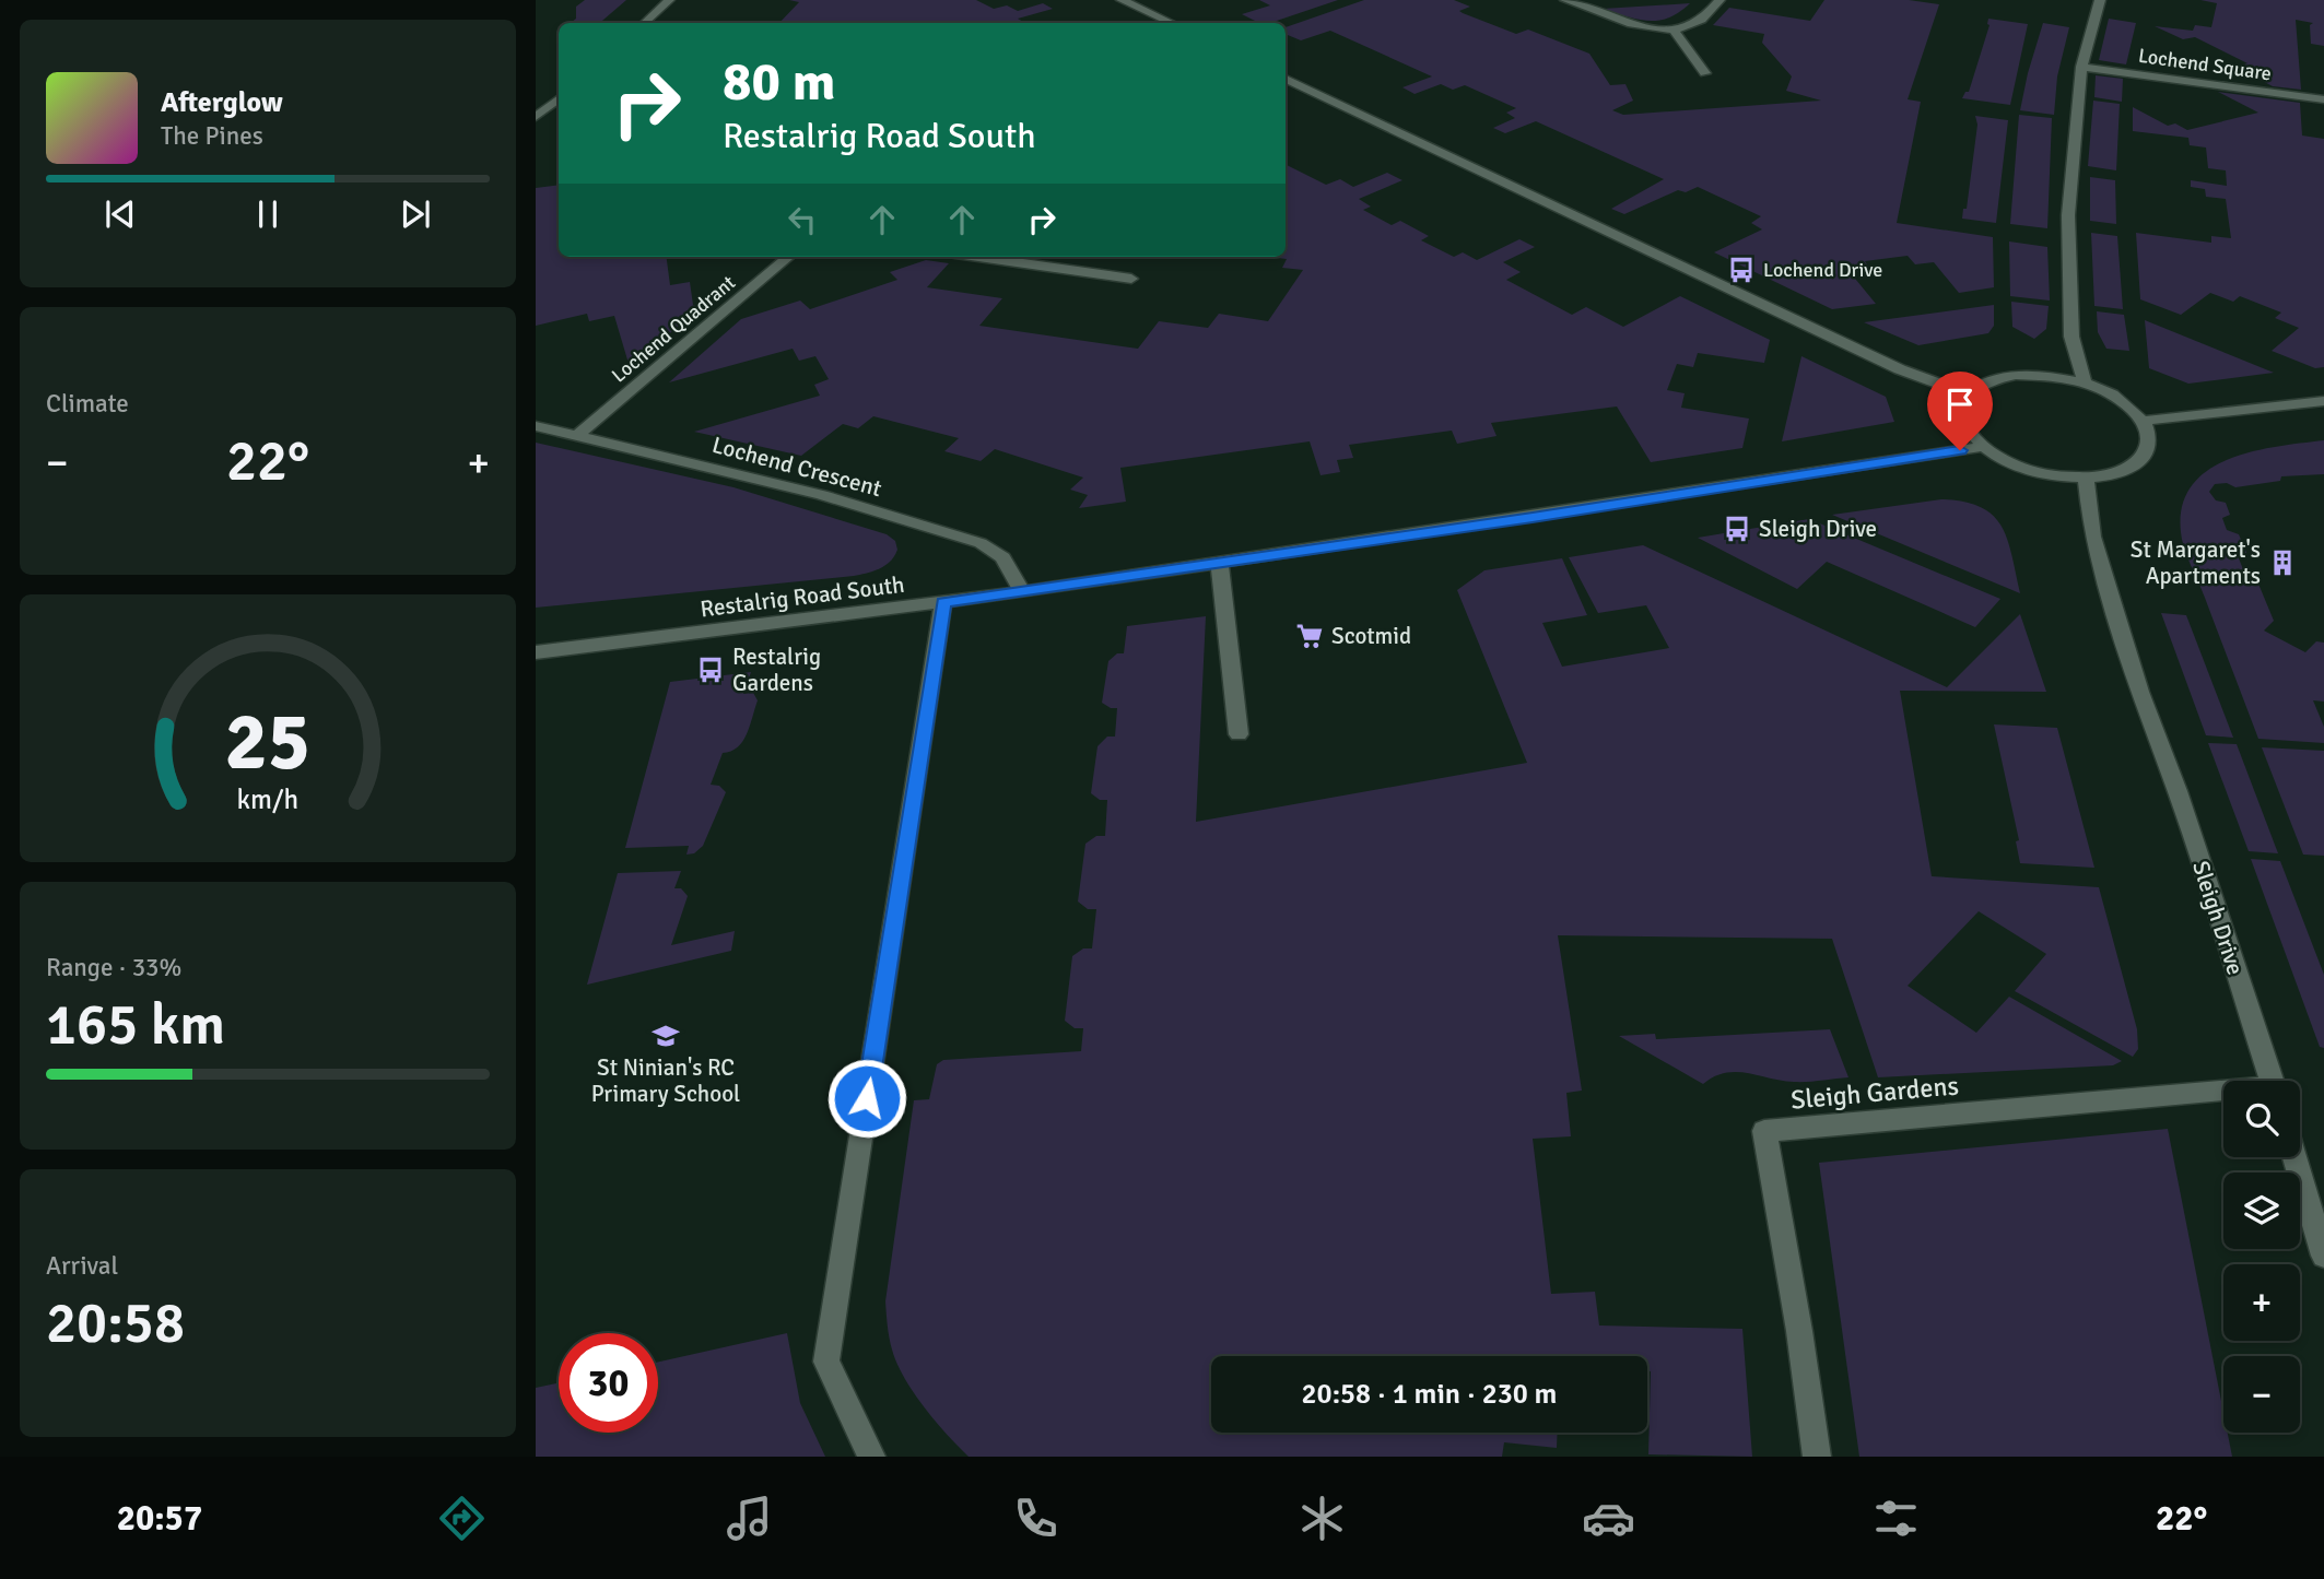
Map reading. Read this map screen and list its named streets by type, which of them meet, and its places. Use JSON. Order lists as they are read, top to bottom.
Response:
{
  "streets": {
    "street": [
      "Lochend Square",
      "Lochend Quadrant",
      "Lochend Crescent",
      "Restalrig Road South",
      "Sleigh Drive",
      "Sleigh Gardens"
    ]
  },
  "crossings": [
    ["Lochend Quadrant", "Lochend Crescent"],
    ["Lochend Crescent", "Restalrig Road South"]
  ],
  "places": {
    "bus stop": ["Lochend Drive", "Sleigh Drive", "Restalrig Gardens"],
    "building": ["St Margaret's Apartments"],
    "supermarket": ["Scotmid"],
    "school or university": ["St Ninian's RC Primary School"]
  },
  "page": {
    "turn": ["80 m", "Restalrig Road South"],
    "song": ["Afterglow", "The Pines"],
    "tile": [
      "Climate",
      ["Range · 33%", "165 km"],
      ["Arrival", "20:58"]
    ],
    "heat": ["−", "22°", "+"],
    "map_buttons": ["+", "−"],
    "limit": "30",
    "trip": "20:58 · 1 min · 230 m",
    "tabs": ["20:57", "22°"],
    "gauge": ["25", "km/h"]
  }
}
